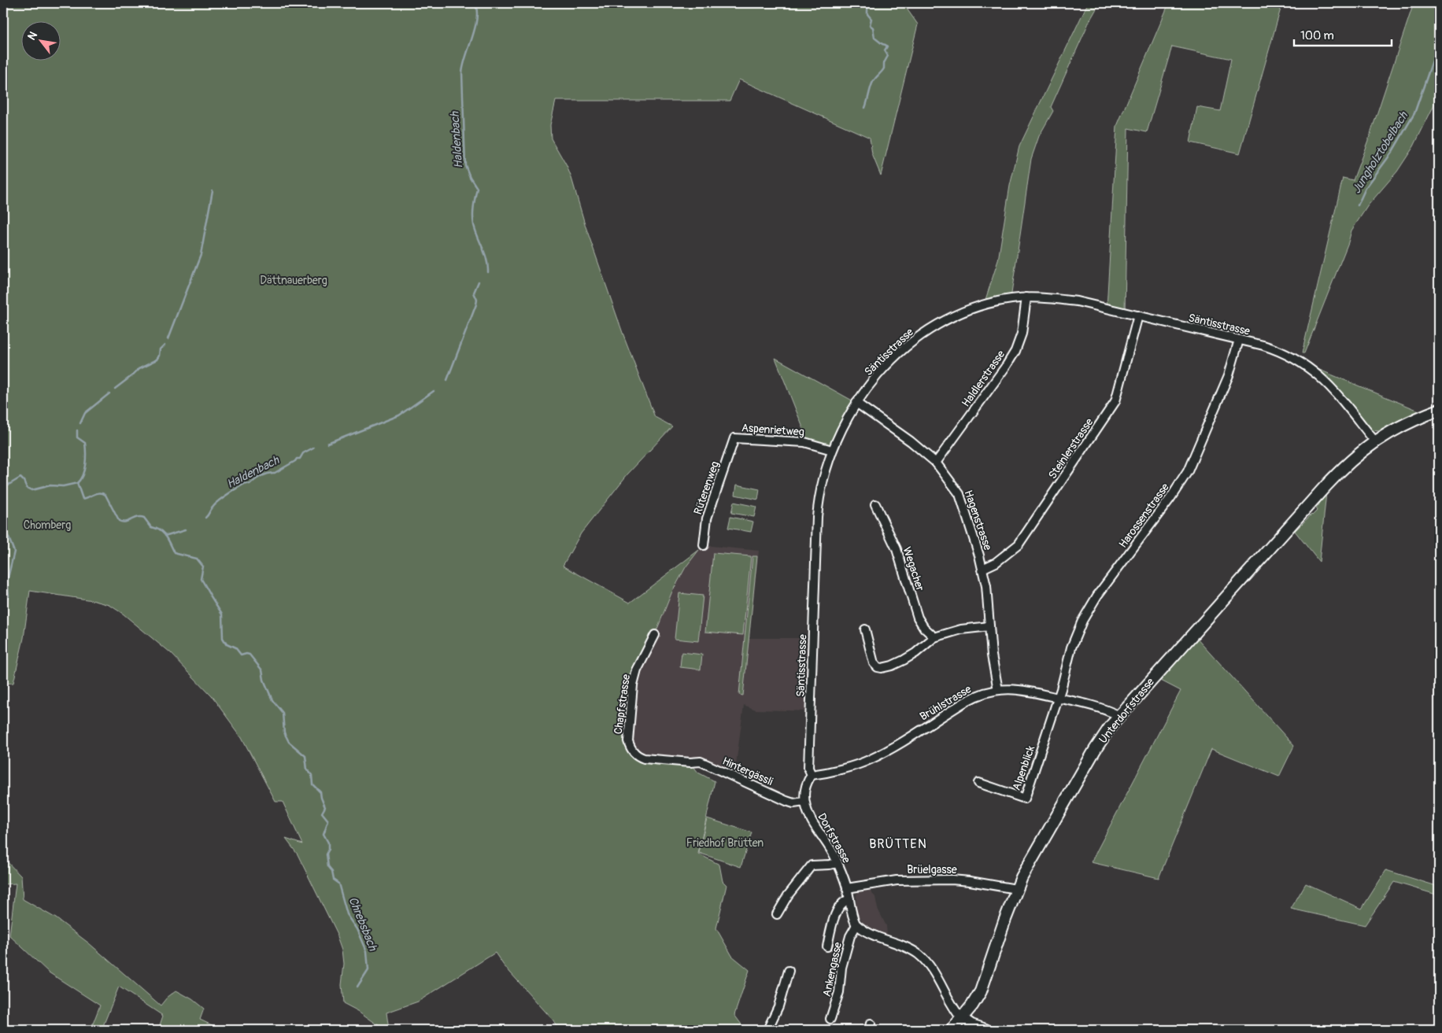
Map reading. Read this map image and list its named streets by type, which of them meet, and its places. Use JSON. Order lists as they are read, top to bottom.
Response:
{
  "streets": {
    "street": [
      "Säntisstrasse",
      "Haldlerstrasse",
      "Aspenrietweg",
      "Steinlerstrasse",
      "Rüterenweg",
      "Harossenstrasse",
      "Hagenstrasse",
      "Wegacher",
      "Brühlstrasse",
      "Chapfstrasse",
      "Unterdorfstrasse",
      "Alpenblick",
      "Hintergässli",
      "Dorfstrasse",
      "Brüelgasse",
      "Ankengasse"
    ]
  },
  "crossings": [
    ["Säntisstrasse", "Haldlerstrasse"],
    ["Säntisstrasse", "Aspenrietweg"],
    ["Säntisstrasse", "Steinlerstrasse"],
    ["Säntisstrasse", "Harossenstrasse"],
    ["Säntisstrasse", "Hagenstrasse"],
    ["Säntisstrasse", "Brühlstrasse"],
    ["Säntisstrasse", "Unterdorfstrasse"],
    ["Haldlerstrasse", "Hagenstrasse"],
    ["Aspenrietweg", "Rüterenweg"],
    ["Steinlerstrasse", "Hagenstrasse"],
    ["Harossenstrasse", "Brühlstrasse"],
    ["Harossenstrasse", "Alpenblick"],
    ["Hagenstrasse", "Brühlstrasse"],
    ["Brühlstrasse", "Unterdorfstrasse"],
    ["Brühlstrasse", "Alpenblick"],
    ["Chapfstrasse", "Hintergässli"],
    ["Unterdorfstrasse", "Brüelgasse"],
    ["Hintergässli", "Dorfstrasse"],
    ["Dorfstrasse", "Brüelgasse"],
    ["Dorfstrasse", "Ankengasse"]
  ],
  "districts": ["BRÜTTEN"],
  "water": ["Haldenbach", "Jungholztobelbach", "Chrebsbach"],
  "parks": ["Dättnauerberg", "Chomberg", "Friedhof Brütten"],
  "scale_bar": "100 m",
  "north": "top left"
}
